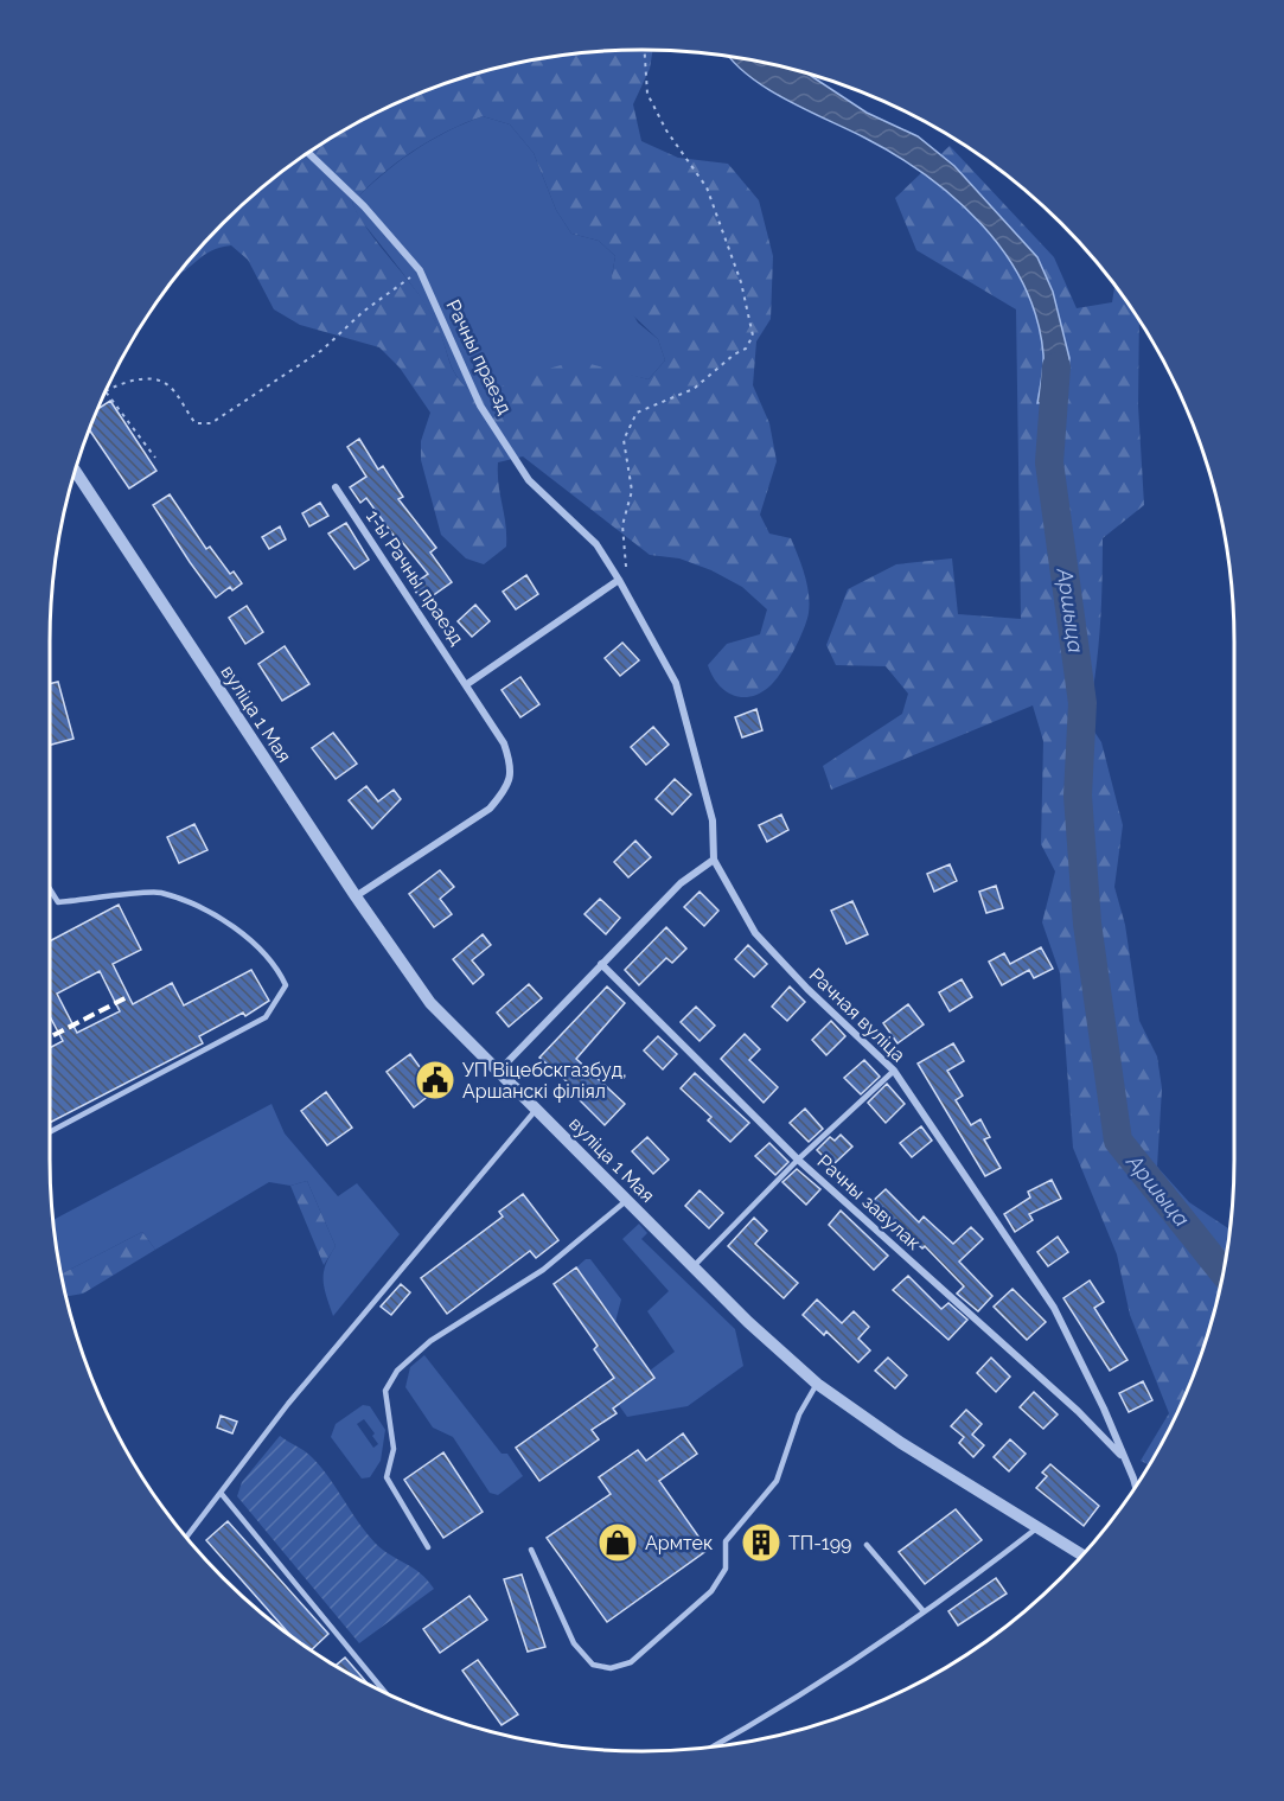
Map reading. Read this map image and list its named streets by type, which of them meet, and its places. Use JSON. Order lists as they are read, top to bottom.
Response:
{
  "streets": {
    "street": [
      "Рачны праезд",
      "1-ы Рачны праезд",
      "вуліца 1 Мая",
      "Рачная вуліца",
      "Рачны завулак"
    ]
  },
  "crossings": [
    ["Рачны праезд", "Рачная вуліца"],
    ["1-ы Рачны праезд", "вуліца 1 Мая"],
    ["Рачная вуліца", "Рачны завулак"]
  ],
  "water": ["Аршыца"],
  "places": {
    "public building": ["УП Віцебскгазбуд, Аршанскі філіял"],
    "shop": ["Армтек"],
    "building": ["ТП-199"]
  }
}
